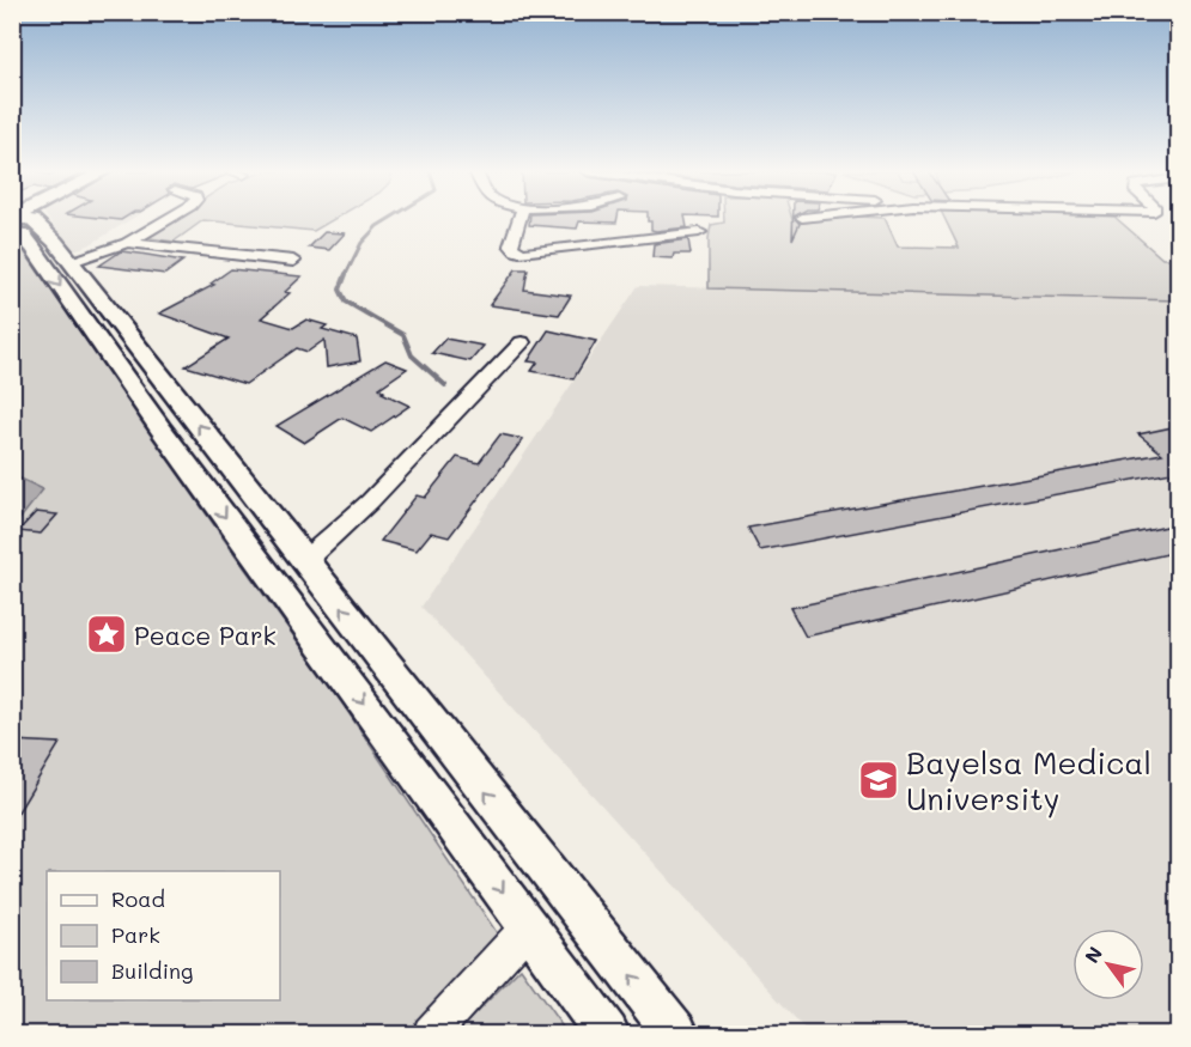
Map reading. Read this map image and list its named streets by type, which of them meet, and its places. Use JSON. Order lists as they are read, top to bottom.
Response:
{
  "places": {
    "place": ["Peace Park"],
    "school or university": ["Bayelsa Medical University"]
  },
  "legend": ["Road", "Park", "Building"],
  "north": "top left"
}
